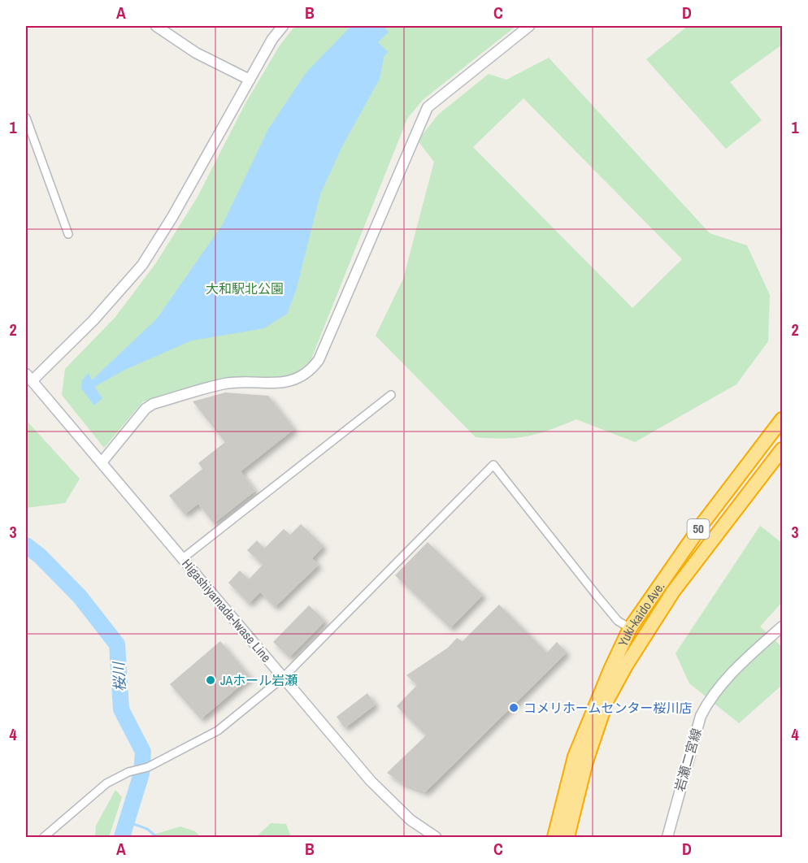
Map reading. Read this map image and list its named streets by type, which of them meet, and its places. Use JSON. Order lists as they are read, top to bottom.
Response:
{
  "streets": {
    "highway": ["50", "Yuki-kaido Ave."],
    "street": ["Higashiyamada-Iwase Line", "岩瀬二宮線"]
  },
  "water": ["桜川"],
  "parks": ["大和駅北公園"],
  "places": ["JAホール岩瀬", "コメリホームセンター桜川店"],
  "grid": {
    "columns": [
      "A",
      "B",
      "C",
      "D"
    ],
    "rows": [
      "1",
      "2",
      "3",
      "4"
    ]
  }
}
